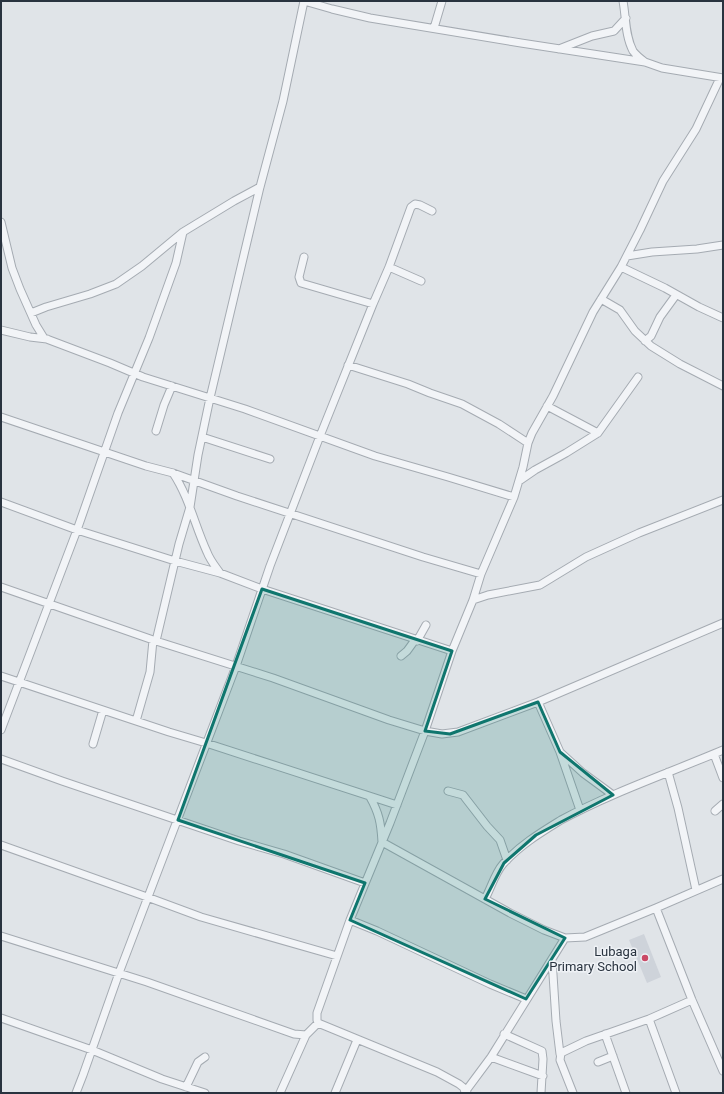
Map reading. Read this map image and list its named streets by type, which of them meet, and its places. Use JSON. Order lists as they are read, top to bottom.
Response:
{
  "places": ["Lubaga Primary School"]
}
